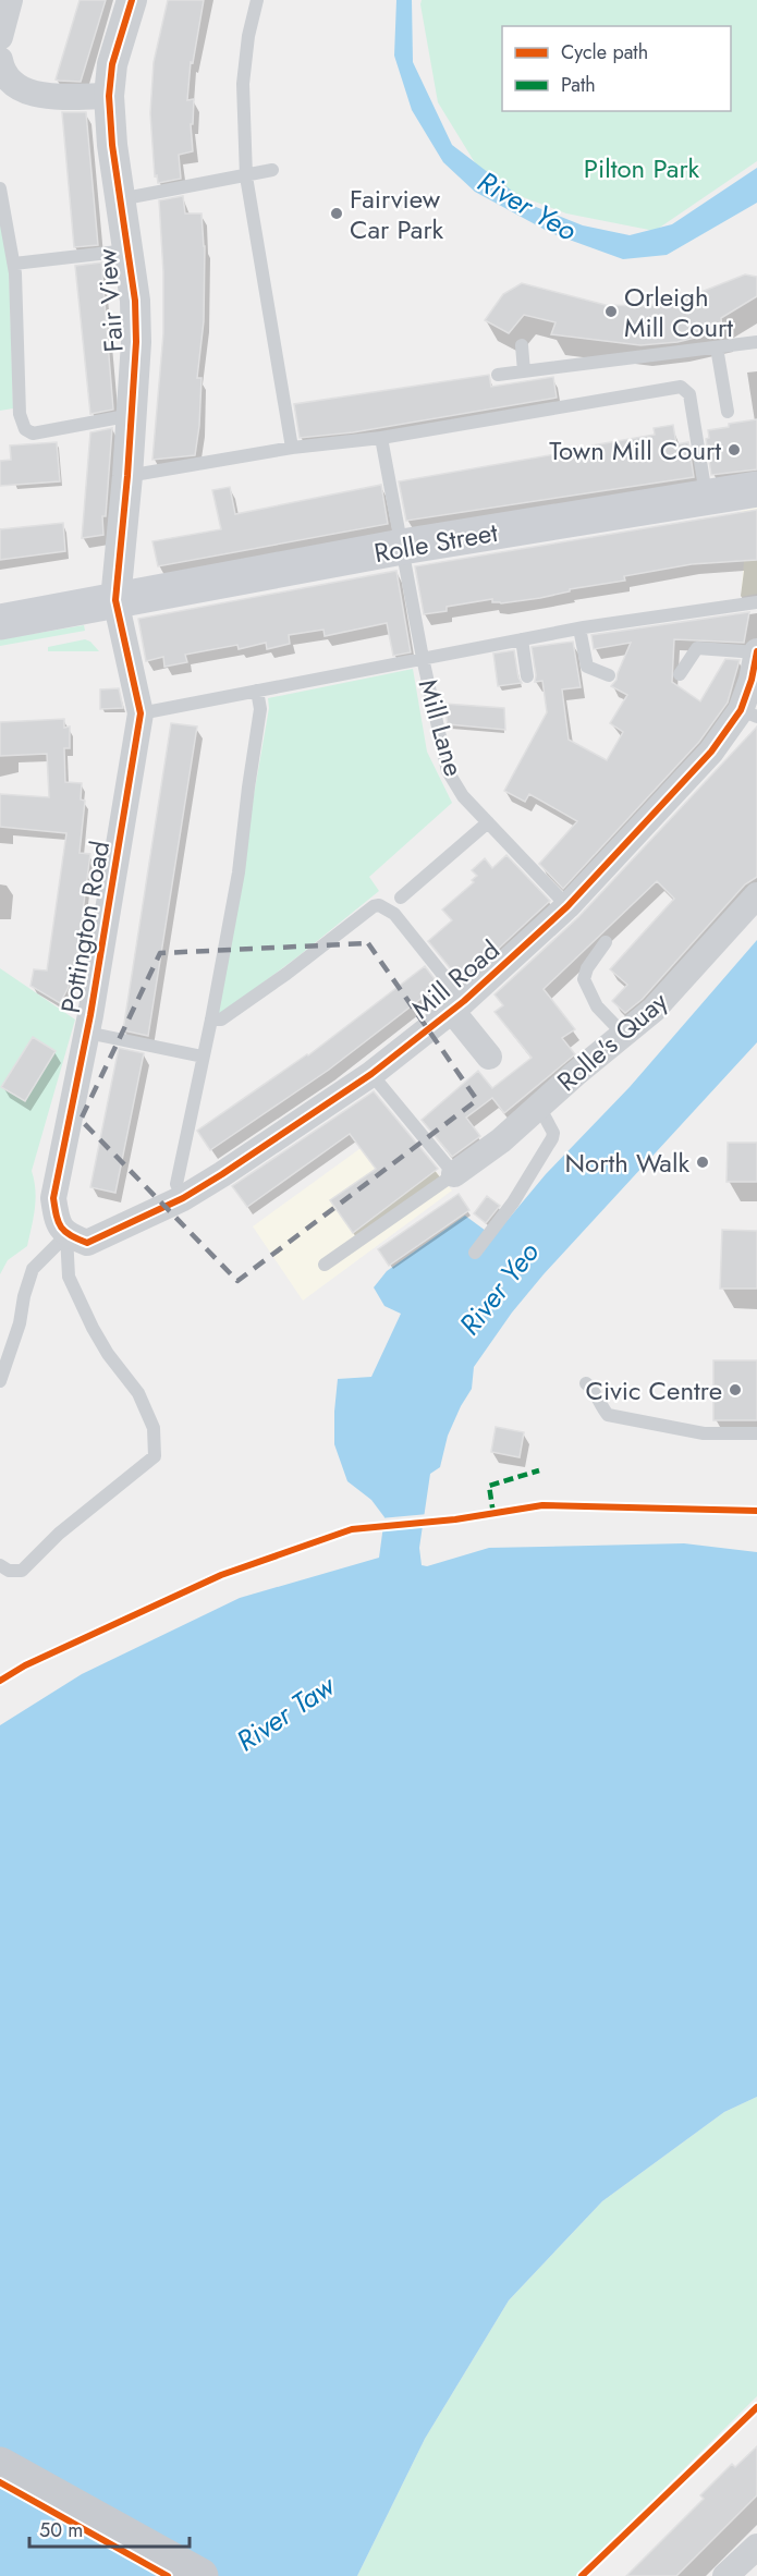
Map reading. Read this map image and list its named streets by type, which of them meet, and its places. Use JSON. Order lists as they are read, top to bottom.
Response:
{
  "streets": {
    "main road": ["Rolle Street"],
    "street": [
      "Fair View",
      "Pottington Road",
      "Mill Road",
      "Rolle's Quay"
    ],
    "lane": ["Mill Lane"]
  },
  "crossings": [
    ["Fair View", "Rolle Street"],
    ["Fair View", "Pottington Road"],
    ["Rolle Street", "Mill Lane"],
    ["Rolle Street", "Pottington Road"],
    ["Mill Lane", "Mill Road"],
    ["Pottington Road", "Mill Road"]
  ],
  "water": ["River Yeo", "River Taw"],
  "parks": ["Pilton Park"],
  "places": [
    "Fairview Car Park",
    "Orleigh Mill Court",
    "Town Mill Court",
    "North Walk",
    "Civic Centre"
  ],
  "legend": ["Cycle path", "Path"],
  "scale_bar": "50 m"
}
